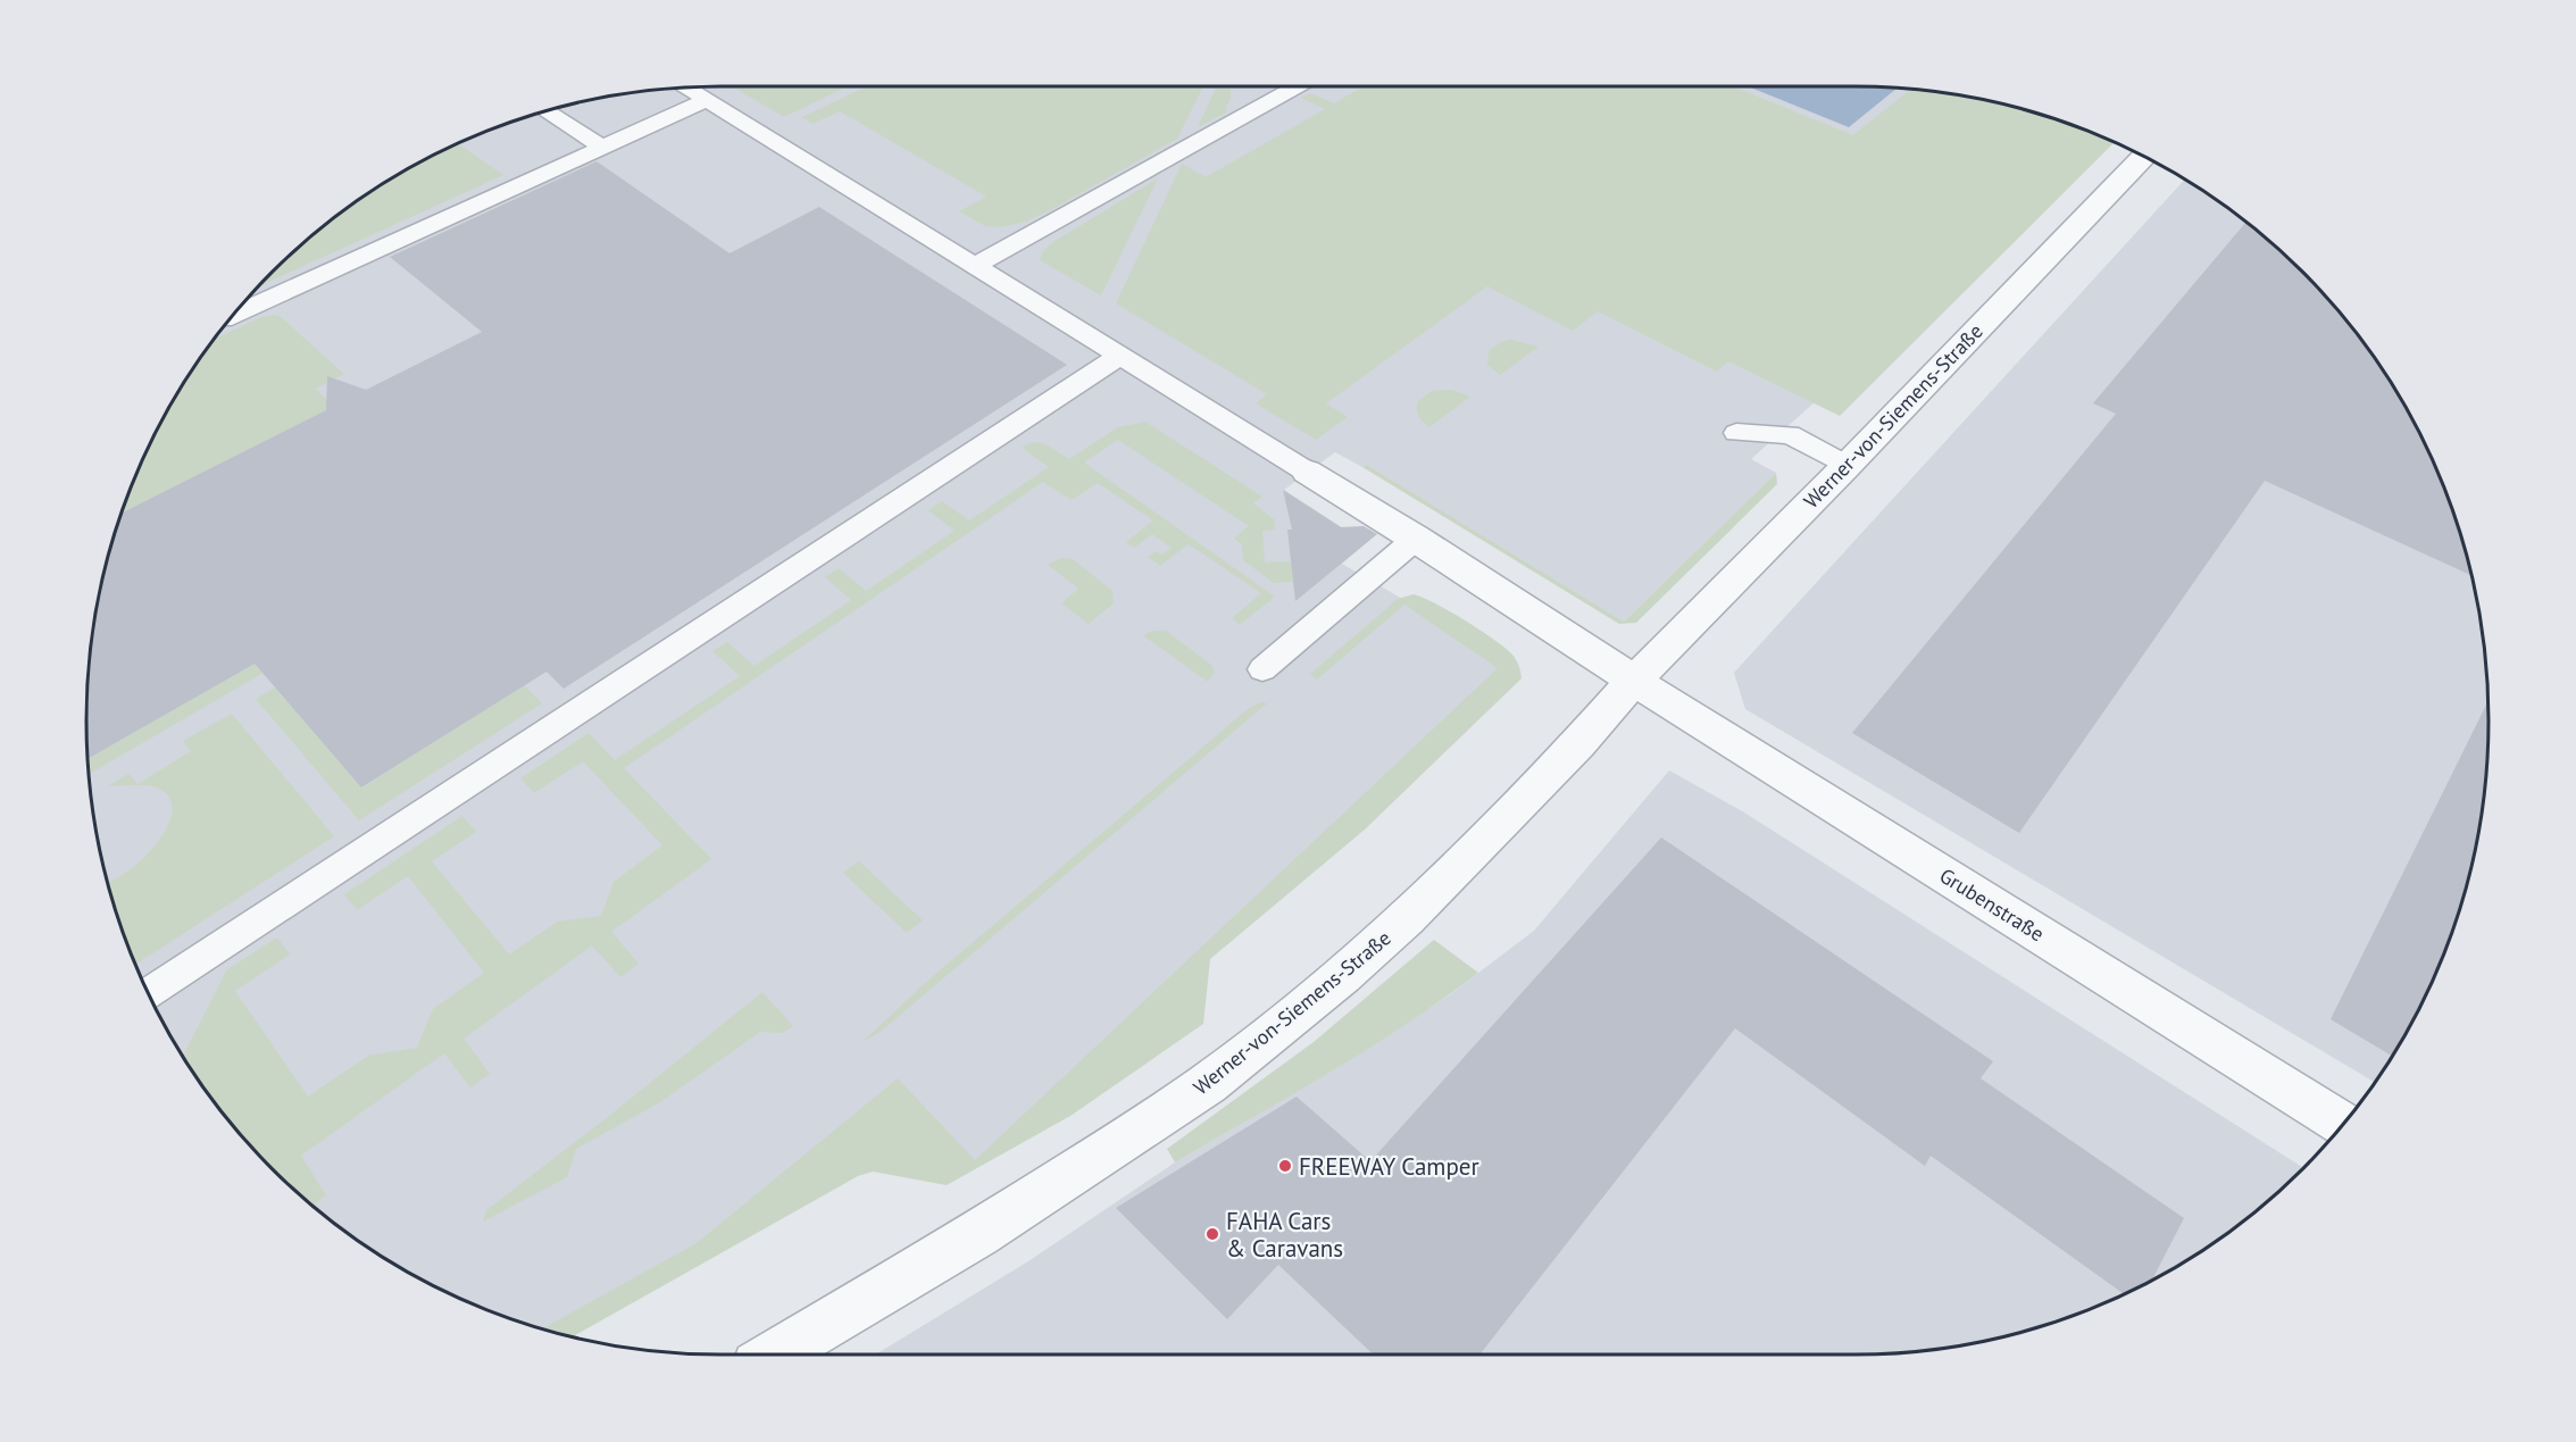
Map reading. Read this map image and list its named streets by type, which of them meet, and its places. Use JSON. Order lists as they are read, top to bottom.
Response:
{
  "streets": {
    "street": ["Werner-von-Siemens-Straße", "Grubenstraße"]
  },
  "crossings": [
    ["Werner-von-Siemens-Straße", "Grubenstraße"]
  ],
  "places": ["FREEWAY Camper", "FAHA Cars & Caravans"]
}
